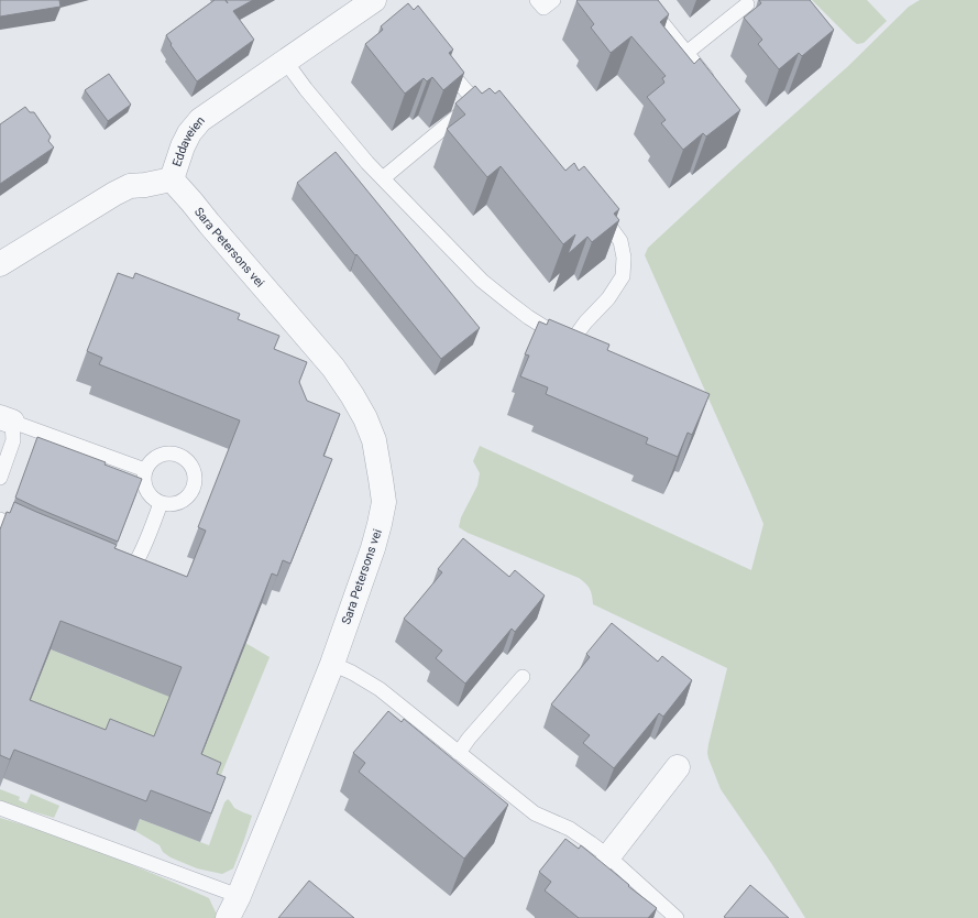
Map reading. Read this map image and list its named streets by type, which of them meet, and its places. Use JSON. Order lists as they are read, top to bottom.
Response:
{
  "streets": {
    "street": ["Eddaveien", "Sara Petersons vei"]
  },
  "crossings": [
    ["Eddaveien", "Sara Petersons vei"]
  ]
}
